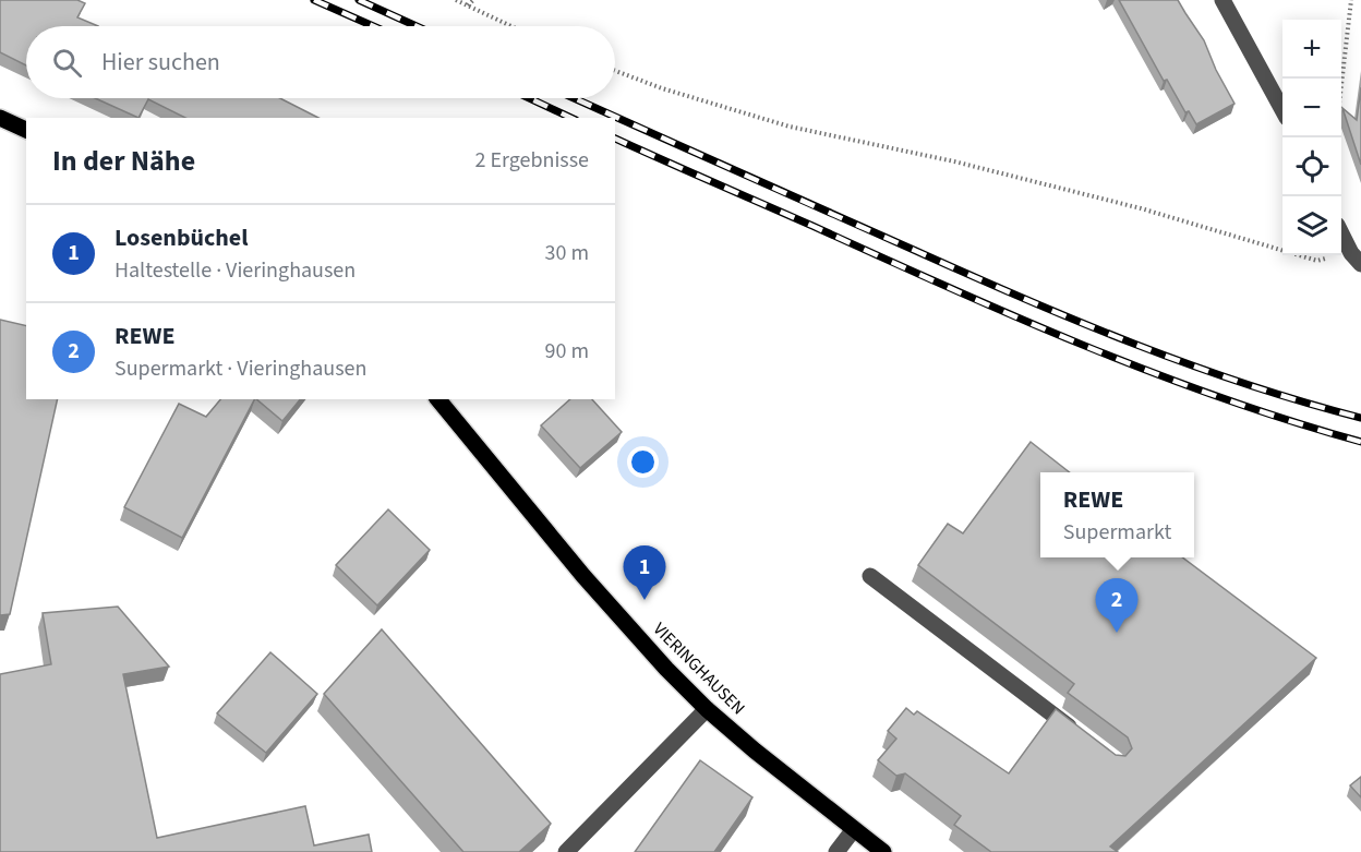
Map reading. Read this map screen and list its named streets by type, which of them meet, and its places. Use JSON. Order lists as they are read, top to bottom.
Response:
{
  "streets": {
    "main road": ["VIERINGHAUSEN"]
  },
  "page": {
    "map_buttons": ["+", "−"],
    "search": "Hier suchen",
    "heading": ["In der Nähe", "2 Ergebnisse"],
    "list": [
      {
        "mark": "1",
        "name": "Losenbüchel",
        "note": "Haltestelle · Vieringhausen",
        "value": "30 m"
      },
      {
        "mark": "2",
        "name": "REWE",
        "note": "Supermarkt · Vieringhausen",
        "value": "90 m"
      }
    ],
    "popup": ["REWE", "Supermarkt"],
    "pins": ["1", "2"]
  }
}
